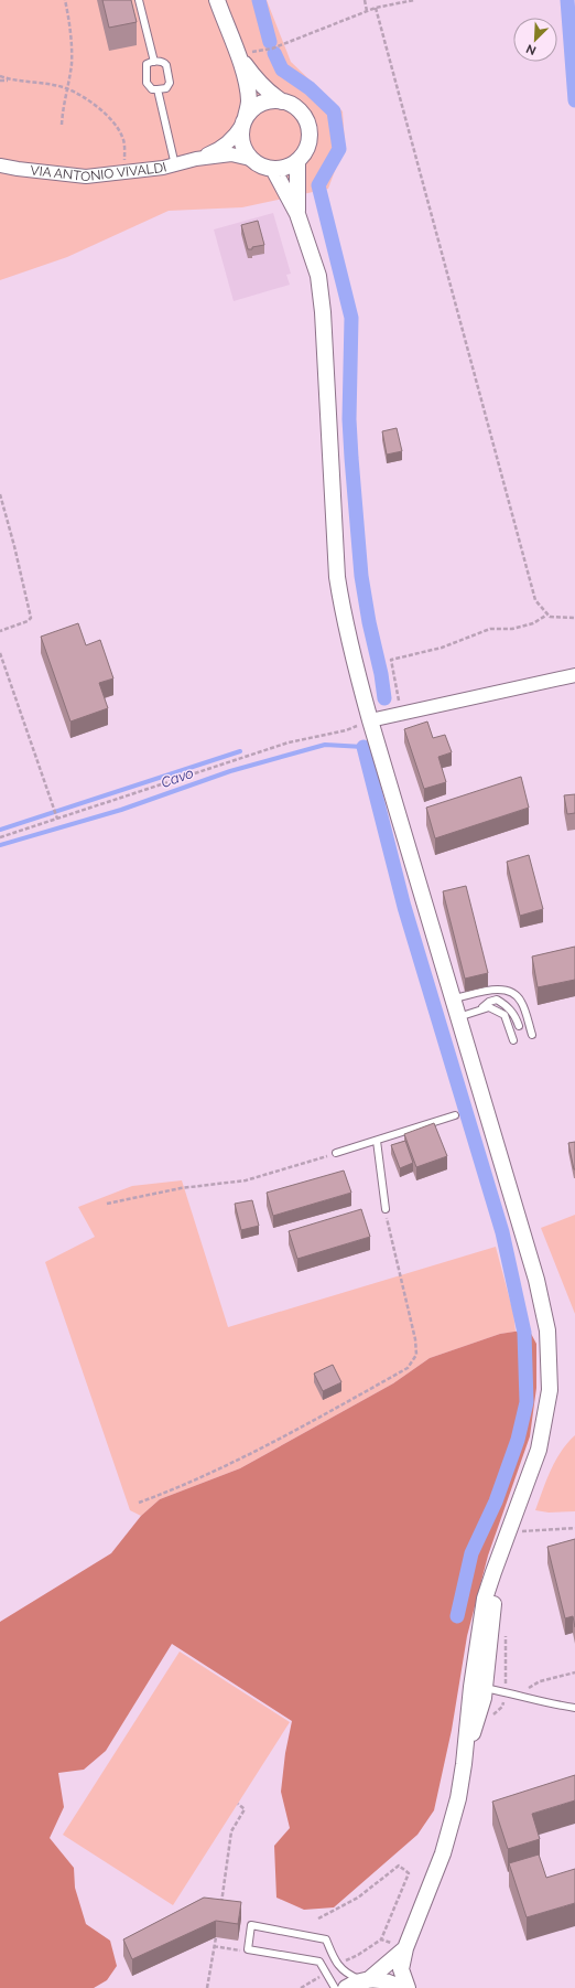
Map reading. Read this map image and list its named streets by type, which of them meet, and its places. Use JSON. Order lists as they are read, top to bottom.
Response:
{
  "streets": {
    "street": ["VIA ANTONIO VIVALDI"]
  },
  "water": ["Cavo"],
  "north": "bottom left"
}
